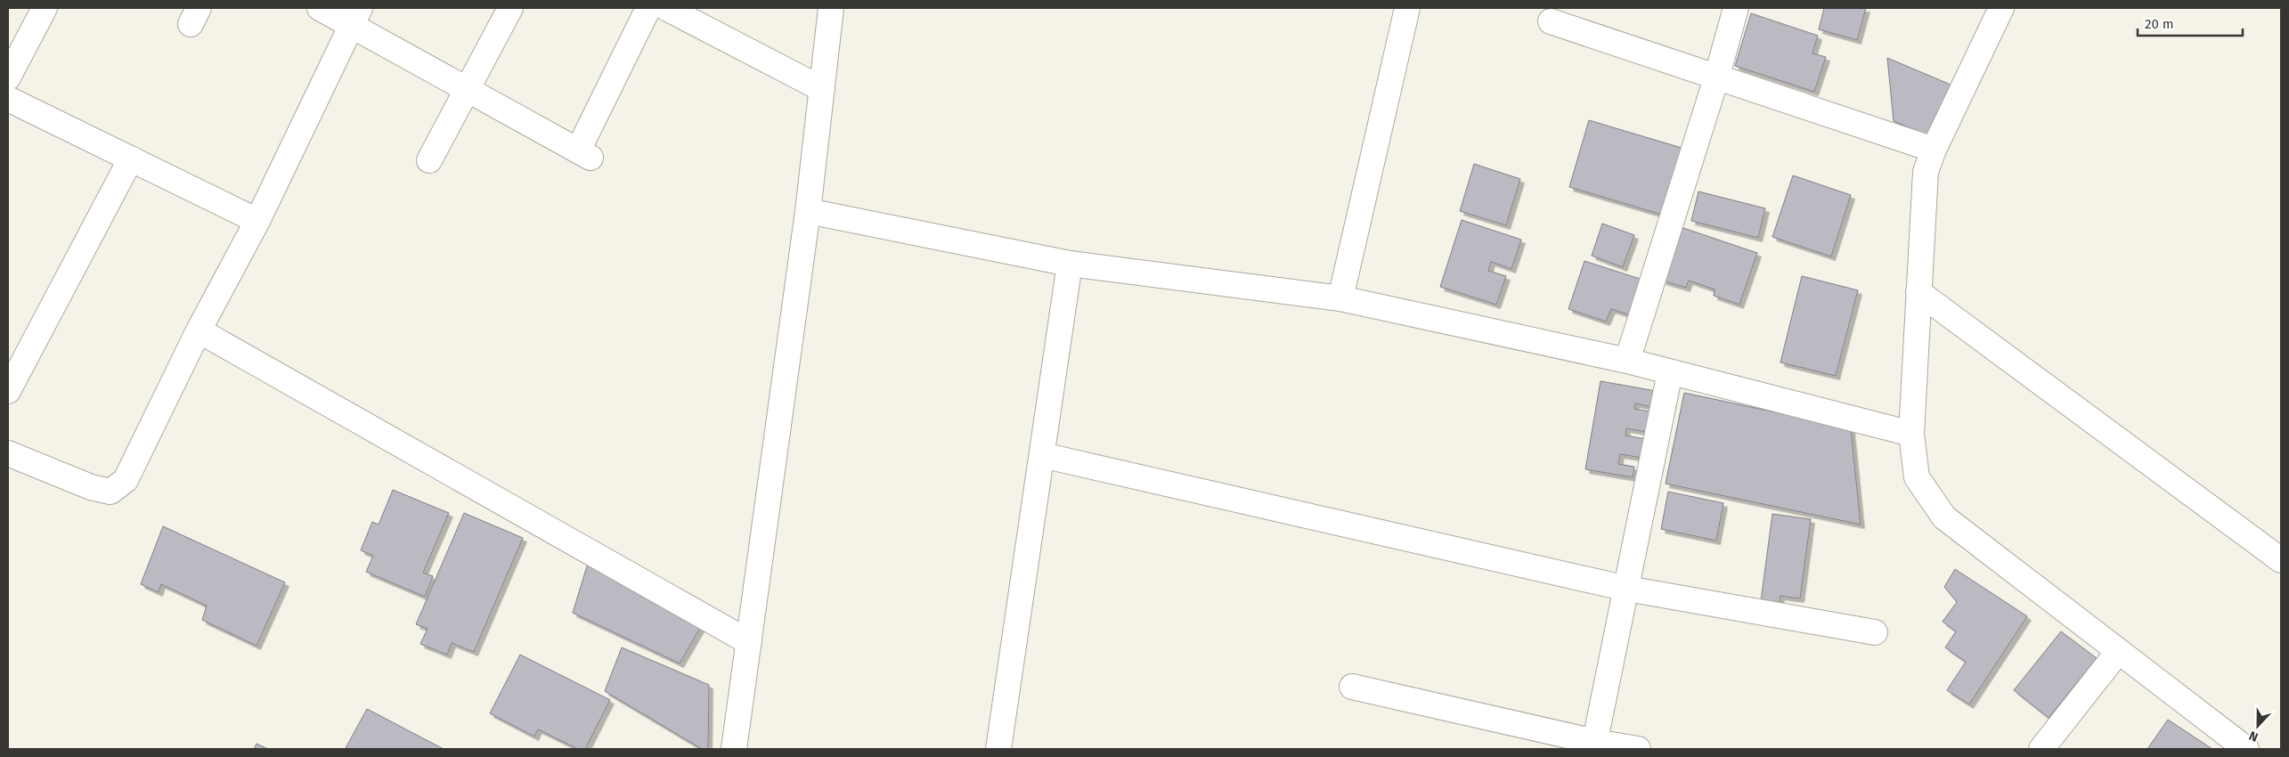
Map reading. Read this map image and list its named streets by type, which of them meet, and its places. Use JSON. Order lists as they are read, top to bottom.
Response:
{
  "scale_bar": "20 m",
  "north": "bottom"
}
